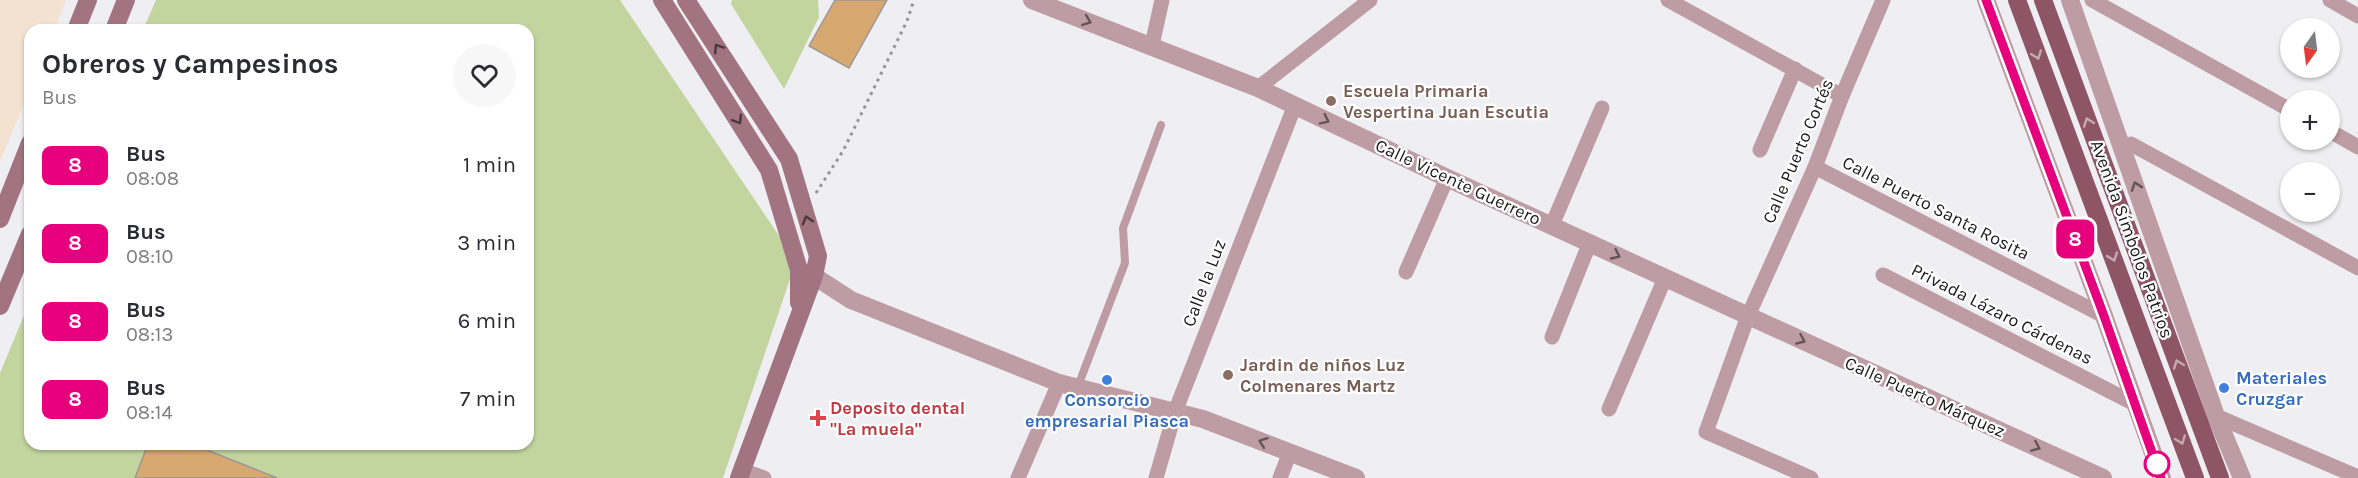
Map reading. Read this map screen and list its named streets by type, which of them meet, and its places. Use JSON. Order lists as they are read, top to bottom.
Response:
{
  "streets": {
    "main road": ["Avenida Símbolos Patrios"],
    "street": [
      "Calle Puerto Cortés",
      "Calle Vicente Guerrero",
      "Calle Puerto Santa Rosita",
      "Calle la Luz",
      "Privada Lázaro Cárdenas",
      "Calle Puerto Márquez"
    ]
  },
  "crossings": [
    ["Calle Puerto Cortés", "Calle Vicente Guerrero"],
    ["Calle Puerto Cortés", "Calle Puerto Santa Rosita"],
    ["Calle Puerto Cortés", "Calle Puerto Márquez"],
    ["Calle Vicente Guerrero", "Calle la Luz"],
    ["Calle Vicente Guerrero", "Calle Puerto Márquez"]
  ],
  "one_way": ["Calle Vicente Guerrero", "Calle Puerto Márquez"],
  "places": {
    "other": [
      "Escuela Primaria Vespertina Juan Escutia",
      "Jardin de niños Luz Colmenares Martz",
      "Consorcio empresarial Piasca",
      "Materiales Cruzgar"
    ],
    "health": ["Deposito dental \"La muela\""]
  },
  "lines": ["bus line 8"],
  "north": "bottom",
  "page": {
    "on_map": "8",
    "map_buttons": ["+", "−"],
    "heading": ["Obreros y Campesinos", "Bus"],
    "list": [
      {
        "mark": "8",
        "name": "Bus",
        "note": "08:08",
        "value": "1 min"
      },
      {
        "mark": "8",
        "name": "Bus",
        "note": "08:10",
        "value": "3 min"
      },
      {
        "mark": "8",
        "name": "Bus",
        "note": "08:13",
        "value": "6 min"
      },
      {
        "mark": "8",
        "name": "Bus",
        "note": "08:14",
        "value": "7 min"
      }
    ]
  }
}
